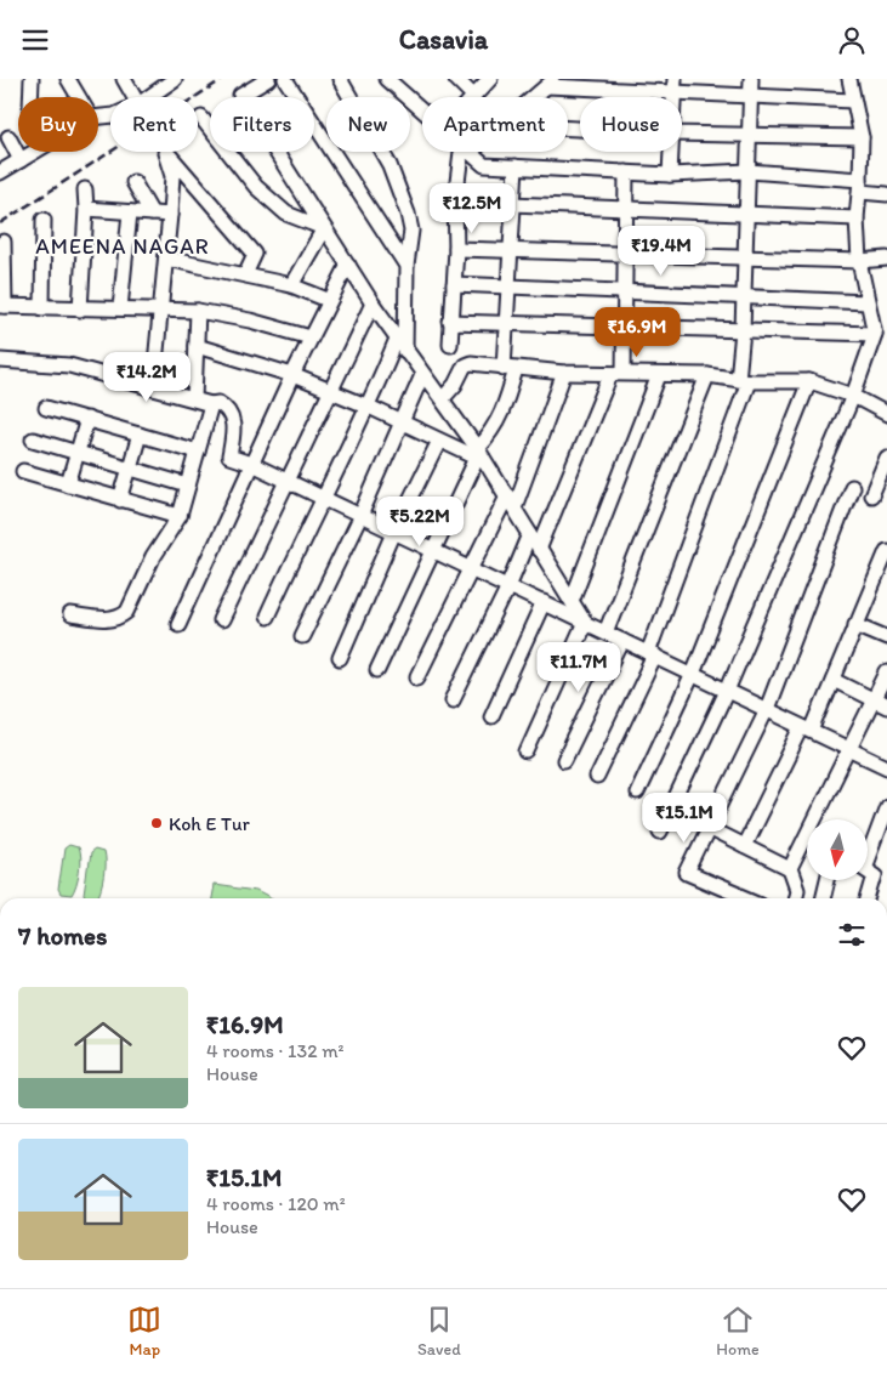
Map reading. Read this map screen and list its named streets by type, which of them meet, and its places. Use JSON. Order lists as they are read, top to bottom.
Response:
{
  "districts": ["AMEENA NAGAR"],
  "places": ["Koh E Tur"],
  "north": "bottom",
  "page": {
    "header": "Casavia",
    "chip": [
      "Buy",
      "Rent",
      "Filters",
      "New",
      "Apartment",
      "House"
    ],
    "price": [
      "₹12.5M",
      "₹19.4M",
      "₹16.9M",
      "₹14.2M",
      "₹5.22M",
      "₹11.7M",
      "₹15.1M"
    ],
    "heading": "7 homes",
    "list": [
      {
        "name": "₹16.9M",
        "note": "4 rooms · 132 m² · House"
      },
      {
        "name": "₹15.1M",
        "note": "4 rooms · 120 m² · House"
      }
    ],
    "tabs": ["Map", "Saved", "Home"]
  }
}
